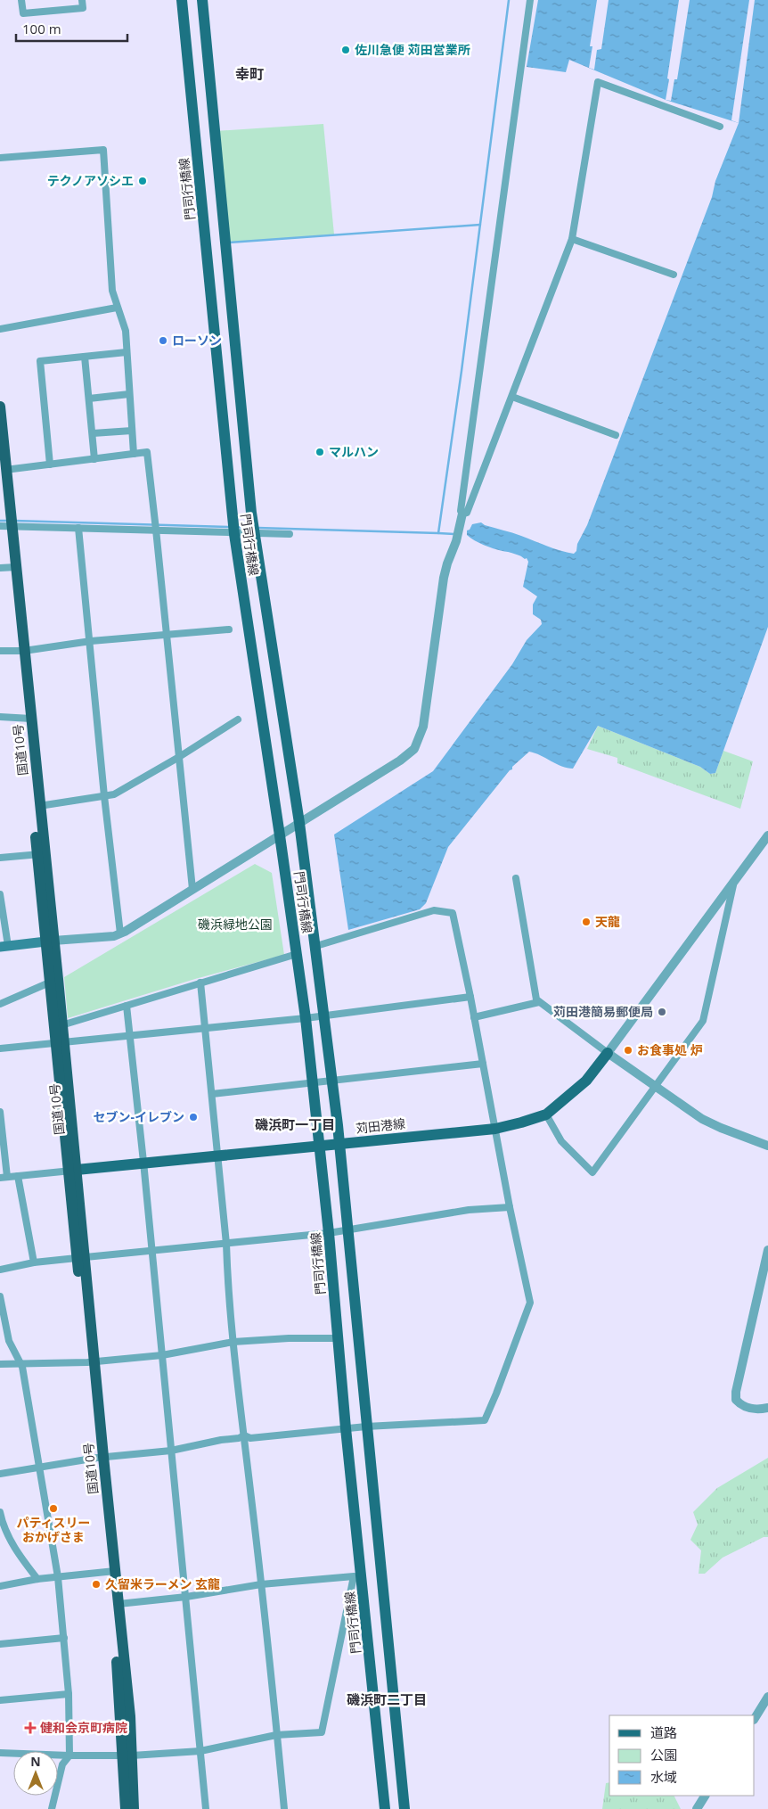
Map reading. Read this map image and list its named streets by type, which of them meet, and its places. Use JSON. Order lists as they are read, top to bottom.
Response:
{
  "streets": {
    "highway": ["国道10号"],
    "main road": ["門司行橋線", "苅田港線"]
  },
  "crossings": [
    ["門司行橋線", "苅田港線"],
    ["国道10号", "苅田港線"]
  ],
  "districts": ["幸町", "磯浜町一丁目", "磯浜町二丁目"],
  "parks": ["磯浜緑地公園"],
  "places": {
    "other": [
      "佐川急便 苅田営業所",
      "テクノアソシエ",
      "ローソン",
      "マルハン",
      "天龍",
      "苅田港簡易郵便局",
      "お食事処 炉",
      "セブン-イレブン",
      "パティスリー おかげさま",
      "久留米ラーメン 玄龍"
    ],
    "health": ["健和会京町病院"]
  },
  "legend": ["道路", "公園", "水域"],
  "scale_bar": "100 m",
  "north": "top"
}
